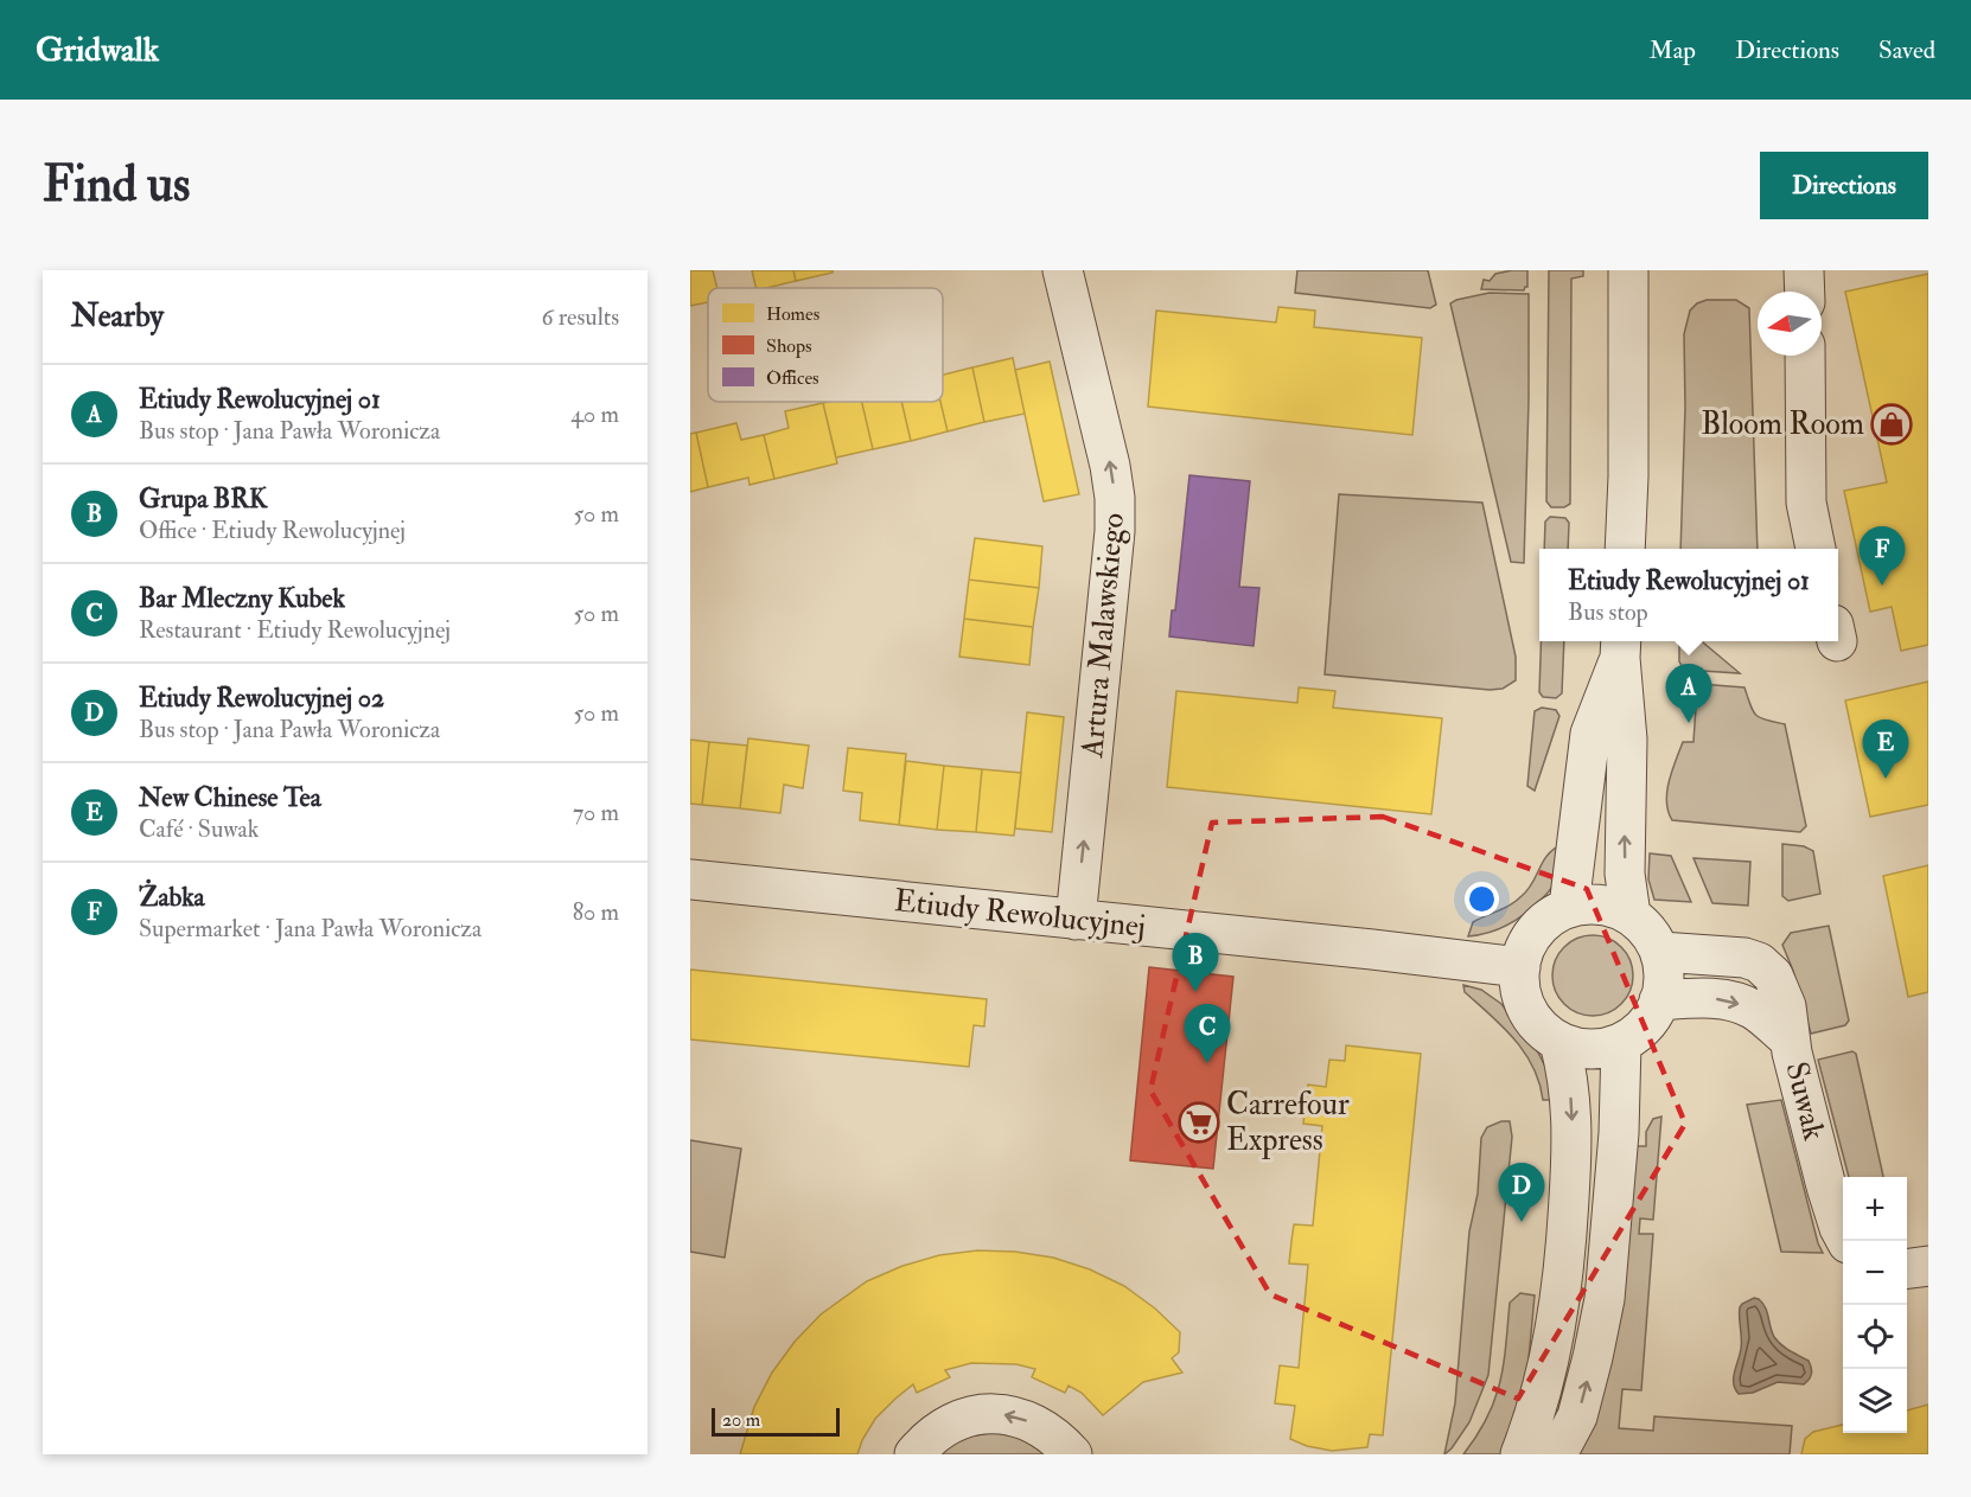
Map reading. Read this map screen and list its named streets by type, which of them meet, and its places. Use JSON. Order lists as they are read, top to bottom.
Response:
{
  "streets": {
    "street": ["Artura Malawskiego", "Etiudy Rewolucyjnej", "Suwak"]
  },
  "crossings": [
    ["Artura Malawskiego", "Etiudy Rewolucyjnej"],
    ["Etiudy Rewolucyjnej", "Suwak"]
  ],
  "one_way": ["Artura Malawskiego"],
  "places": {
    "shop": ["Bloom Room"],
    "supermarket": ["Carrefour Express"]
  },
  "legend": ["Homes", "Shops", "Offices"],
  "scale_bar": "20 m",
  "north": "left",
  "page": {
    "header": "Gridwalk",
    "nav": ["Map", "Directions", "Saved"],
    "buttons": "Directions",
    "title": "Find us",
    "heading": ["Nearby", "6 results"],
    "list": [
      {
        "mark": "A",
        "name": "Etiudy Rewolucyjnej 01",
        "note": "Bus stop · Jana Pawła Woronicza",
        "value": "40 m"
      },
      {
        "mark": "B",
        "name": "Grupa BRK",
        "note": "Office · Etiudy Rewolucyjnej",
        "value": "50 m"
      },
      {
        "mark": "C",
        "name": "Bar Mleczny Kubek",
        "note": "Restaurant · Etiudy Rewolucyjnej",
        "value": "50 m"
      },
      {
        "mark": "D",
        "name": "Etiudy Rewolucyjnej 02",
        "note": "Bus stop · Jana Pawła Woronicza",
        "value": "50 m"
      },
      {
        "mark": "E",
        "name": "New Chinese Tea",
        "note": "Café · Suwak",
        "value": "70 m"
      },
      {
        "mark": "F",
        "name": "Żabka",
        "note": "Supermarket · Jana Pawła Woronicza",
        "value": "80 m"
      }
    ],
    "pins": [
      "F",
      "A",
      "E",
      "B",
      "C",
      "D"
    ],
    "popup": ["Etiudy Rewolucyjnej 01", "Bus stop"],
    "map_buttons": ["+", "−"],
    "scale": "20 m"
  }
}
